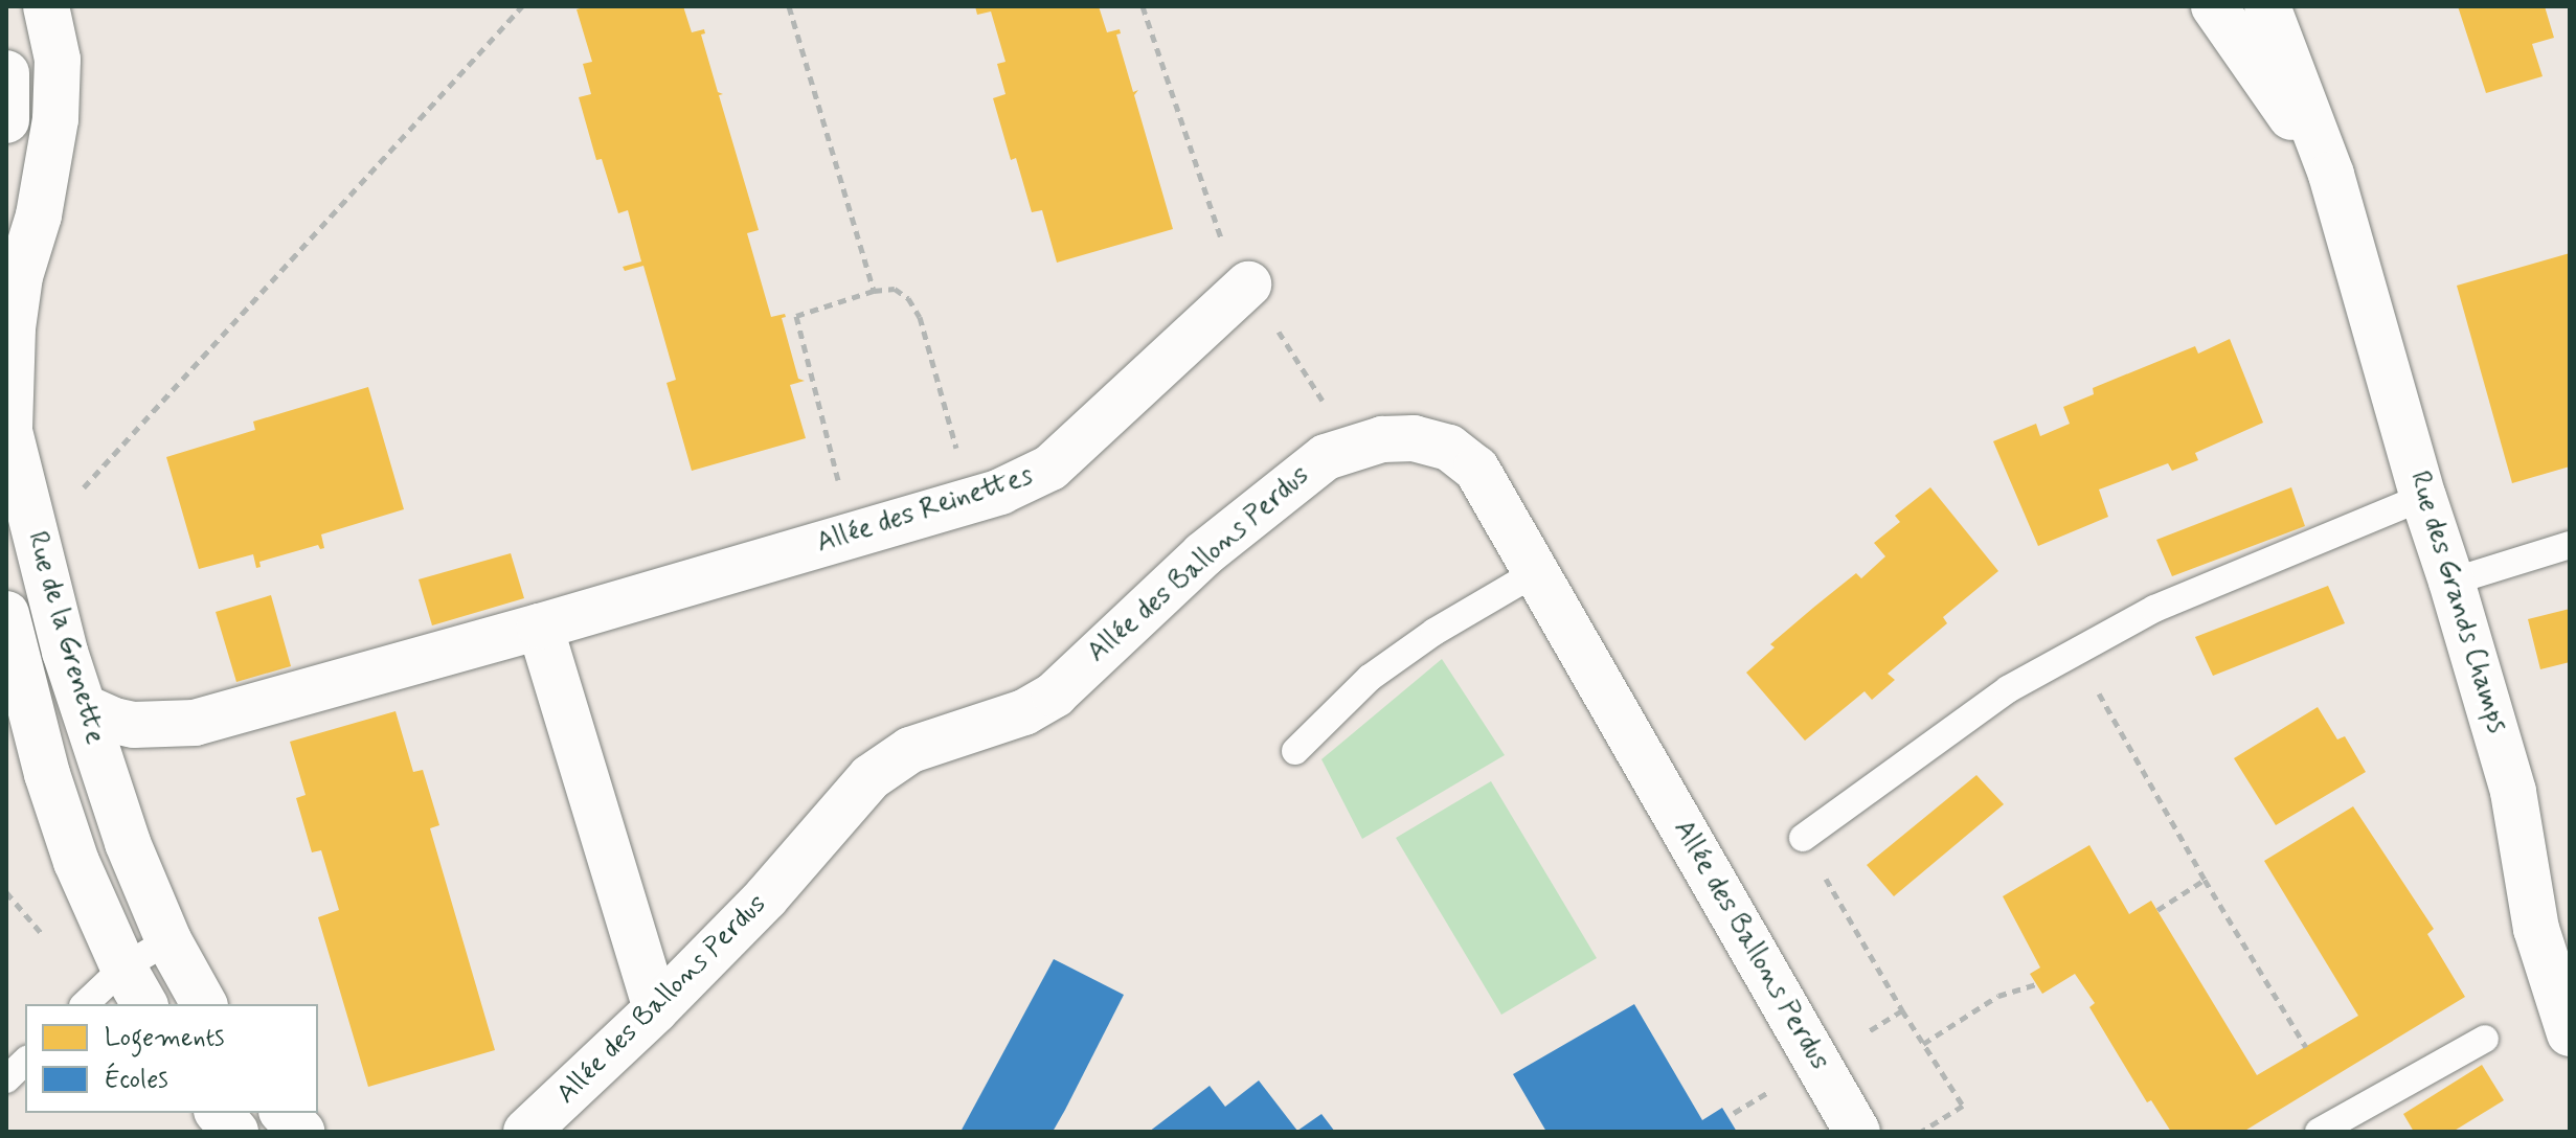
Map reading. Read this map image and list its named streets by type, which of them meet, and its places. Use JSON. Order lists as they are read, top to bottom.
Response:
{
  "streets": {
    "street": [
      "Allée des Reinettes",
      "Allée des Ballons Perdus",
      "Rue des Grands Champs",
      "Rue de la Grenette"
    ]
  },
  "crossings": [
    ["Allée des Reinettes", "Rue de la Grenette"]
  ],
  "legend": ["Logements", "Écoles"]
}
